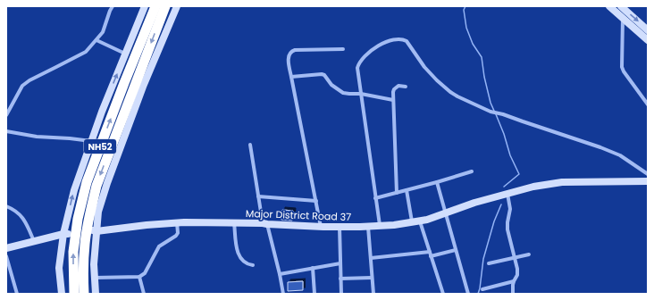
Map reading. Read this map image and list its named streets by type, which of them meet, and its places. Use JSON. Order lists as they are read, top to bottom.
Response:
{
  "streets": {
    "highway": ["NH52"],
    "main road": ["Major District Road 37"]
  }
}
